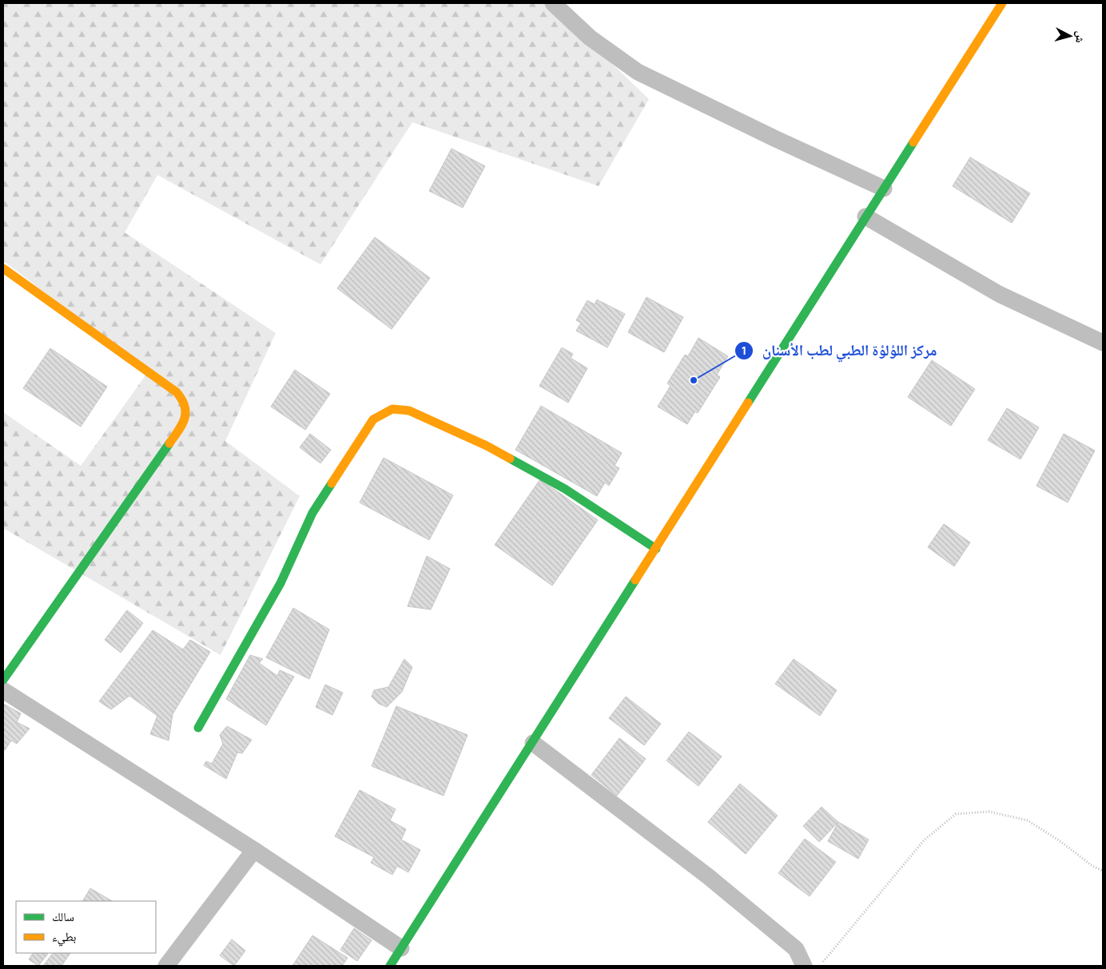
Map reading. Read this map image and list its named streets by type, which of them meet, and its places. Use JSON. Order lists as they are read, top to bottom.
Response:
{
  "places": ["مركز اللؤلؤة الطبي لطب الأسنان"],
  "legend": ["سالك", "بطيء"],
  "north": "right"
}
